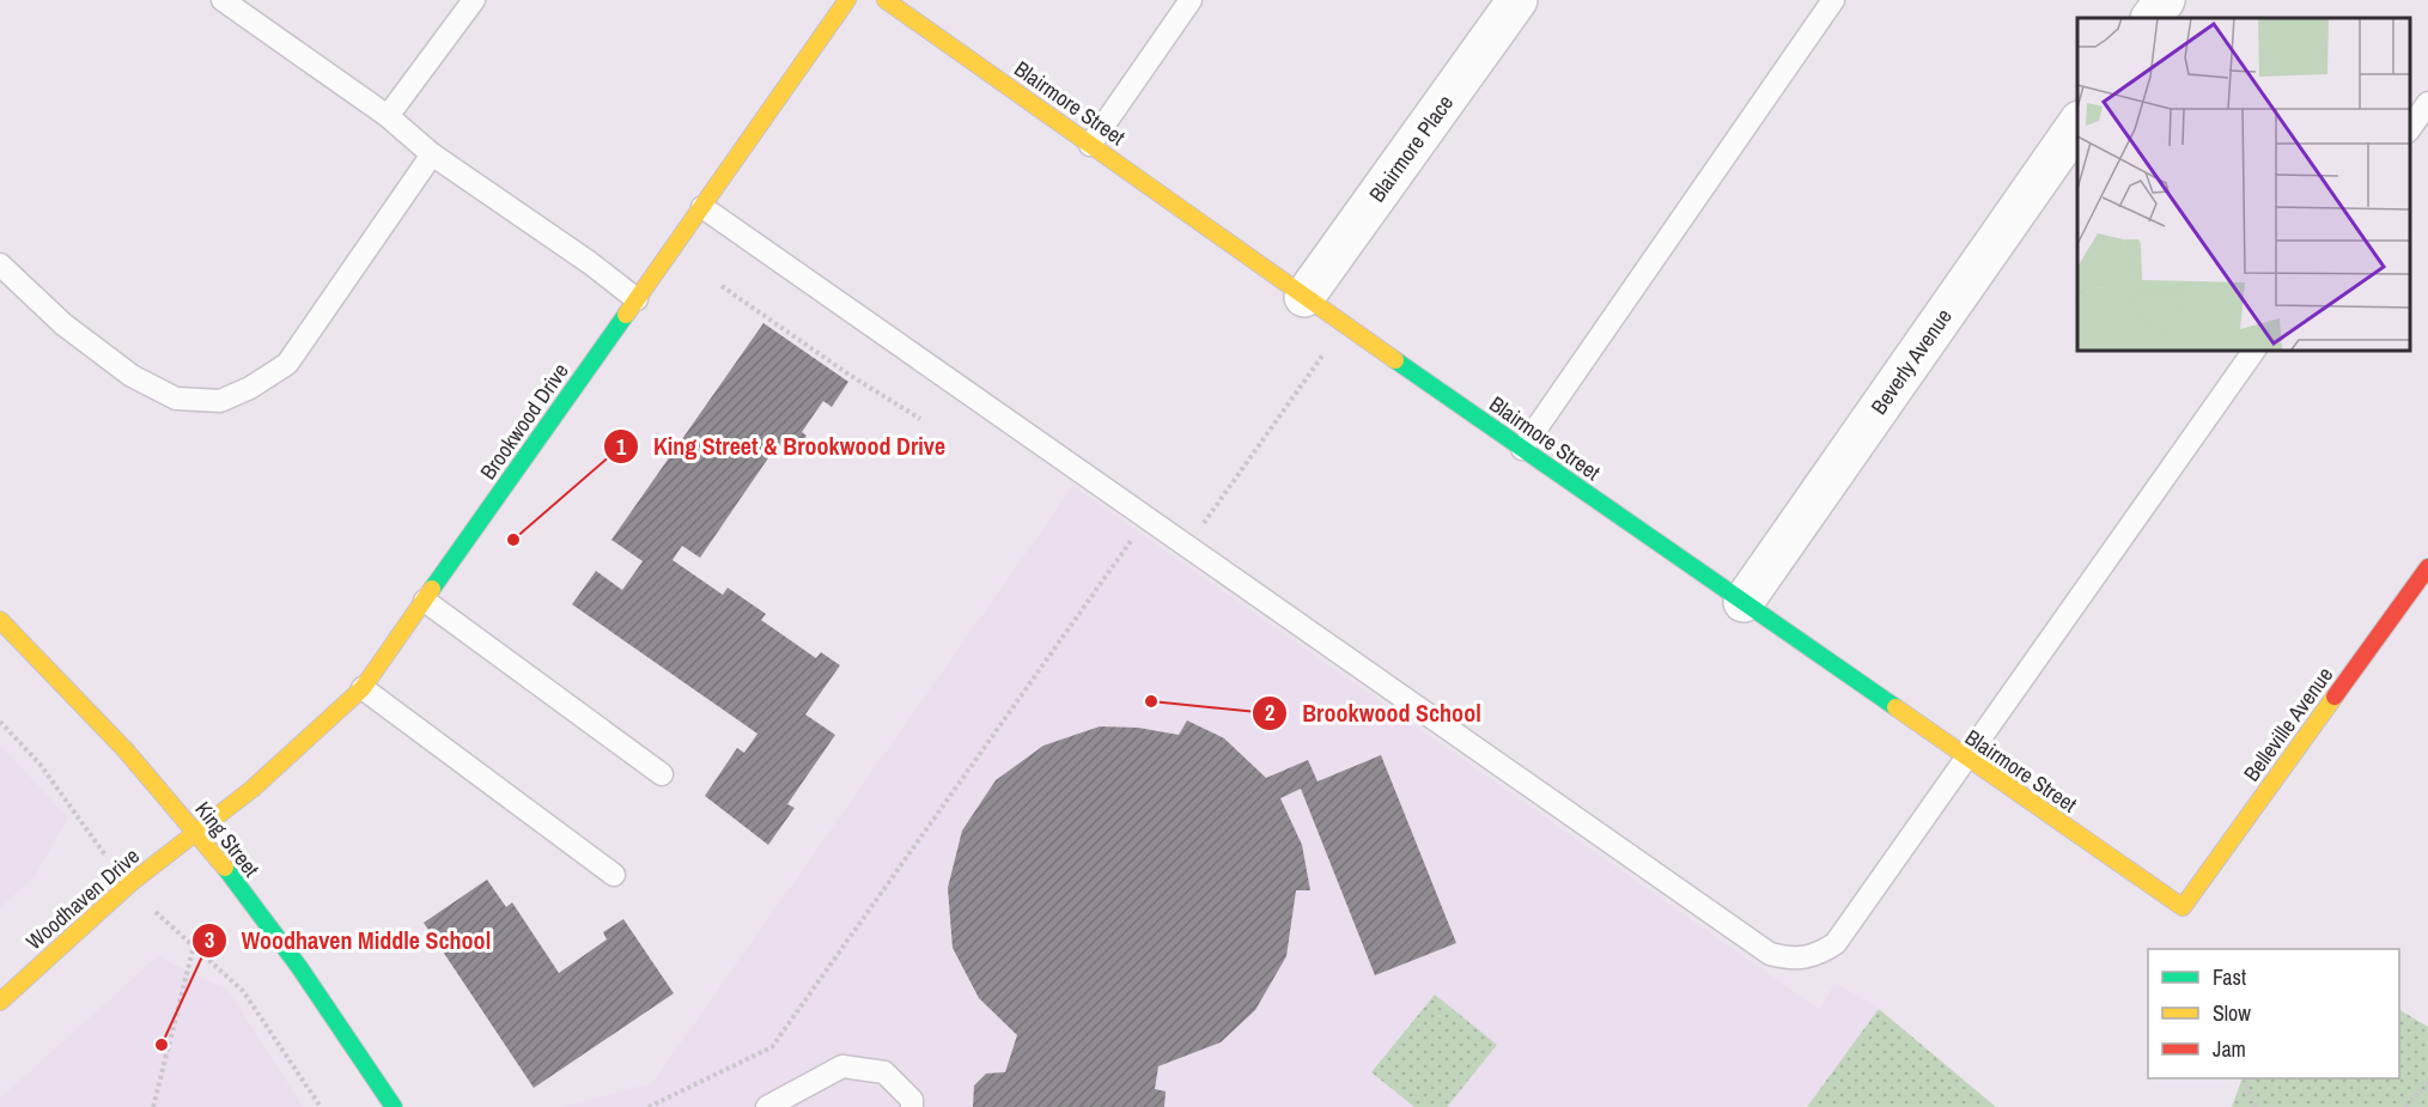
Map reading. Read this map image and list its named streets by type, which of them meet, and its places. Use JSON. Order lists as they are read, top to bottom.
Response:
{
  "streets": {
    "street": [
      "Blairmore Street",
      "Blairmore Place",
      "Beverly Avenue",
      "Brookwood Drive",
      "Belleville Avenue",
      "King Street",
      "Woodhaven Drive"
    ]
  },
  "crossings": [
    ["Blairmore Street", "Blairmore Place"],
    ["Blairmore Street", "Beverly Avenue"],
    ["Blairmore Street", "Belleville Avenue"],
    ["Brookwood Drive", "King Street"],
    ["Brookwood Drive", "Woodhaven Drive"],
    ["King Street", "Woodhaven Drive"]
  ],
  "places": ["King Street & Brookwood Drive", "Brookwood School", "Woodhaven Middle School"],
  "legend": ["Fast", "Slow", "Jam"]
}
